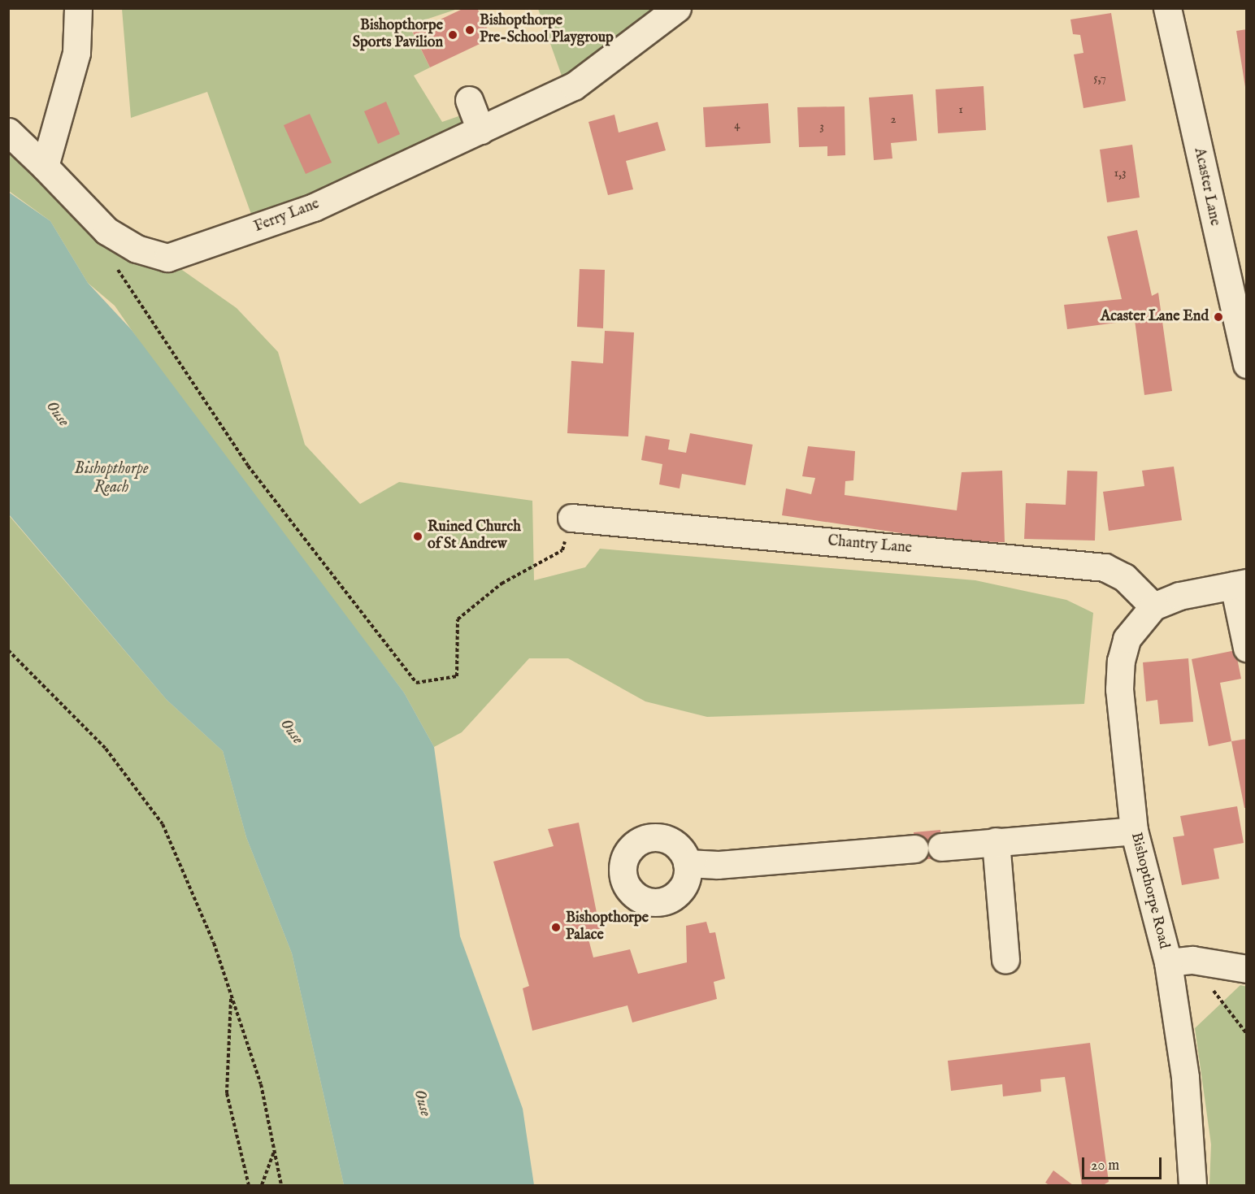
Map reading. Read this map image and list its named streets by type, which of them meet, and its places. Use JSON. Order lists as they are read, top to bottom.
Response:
{
  "streets": {
    "street": [
      "Acaster Lane",
      "Ferry Lane",
      "Chantry Lane",
      "Bishopthorpe Road"
    ]
  },
  "crossings": [
    ["Chantry Lane", "Bishopthorpe Road"]
  ],
  "water": ["Ouse", "Bishopthorpe Reach"],
  "places": [
    "Bishopthorpe Pre-School Playgroup",
    "Bishopthorpe Sports Pavilion",
    "Acaster Lane End",
    "Ruined Church of St Andrew",
    "Bishopthorpe Palace"
  ],
  "house_numbers": [
    "5,7",
    "1",
    "2",
    "4",
    "3",
    "1,3"
  ],
  "scale_bar": "20 m"
}
